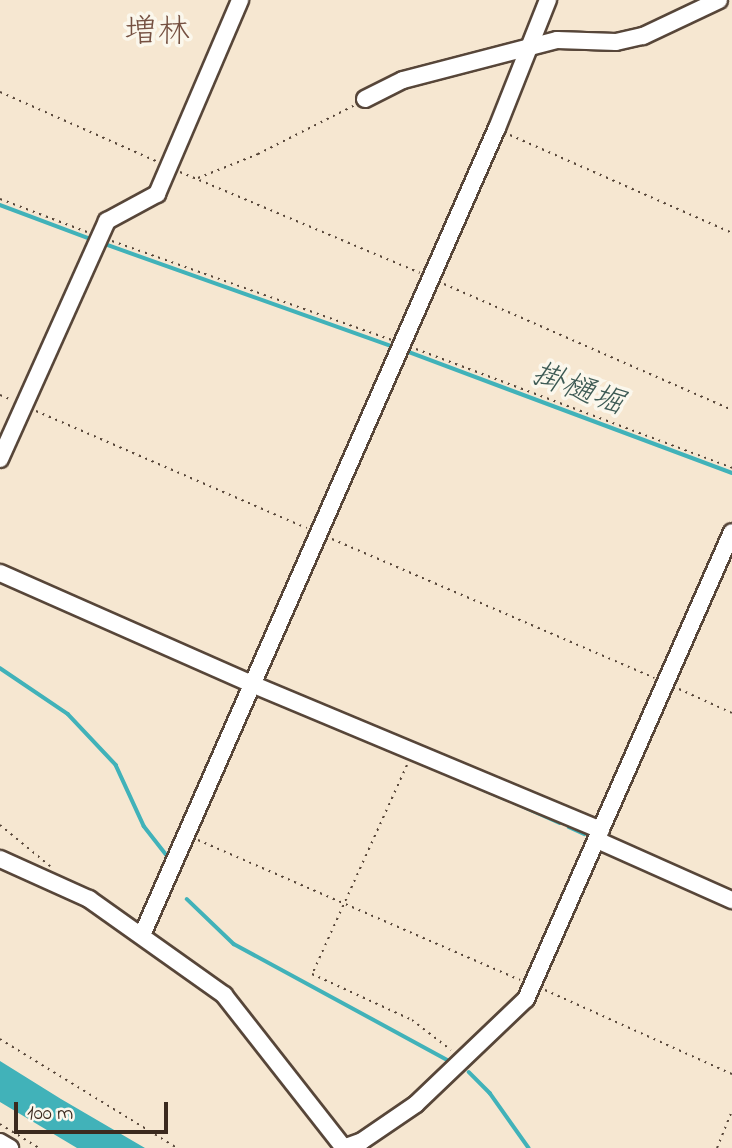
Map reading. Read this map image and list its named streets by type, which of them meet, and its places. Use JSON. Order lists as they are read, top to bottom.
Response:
{
  "districts": ["増林"],
  "water": ["掛樋堀"],
  "scale_bar": "100 m"
}
